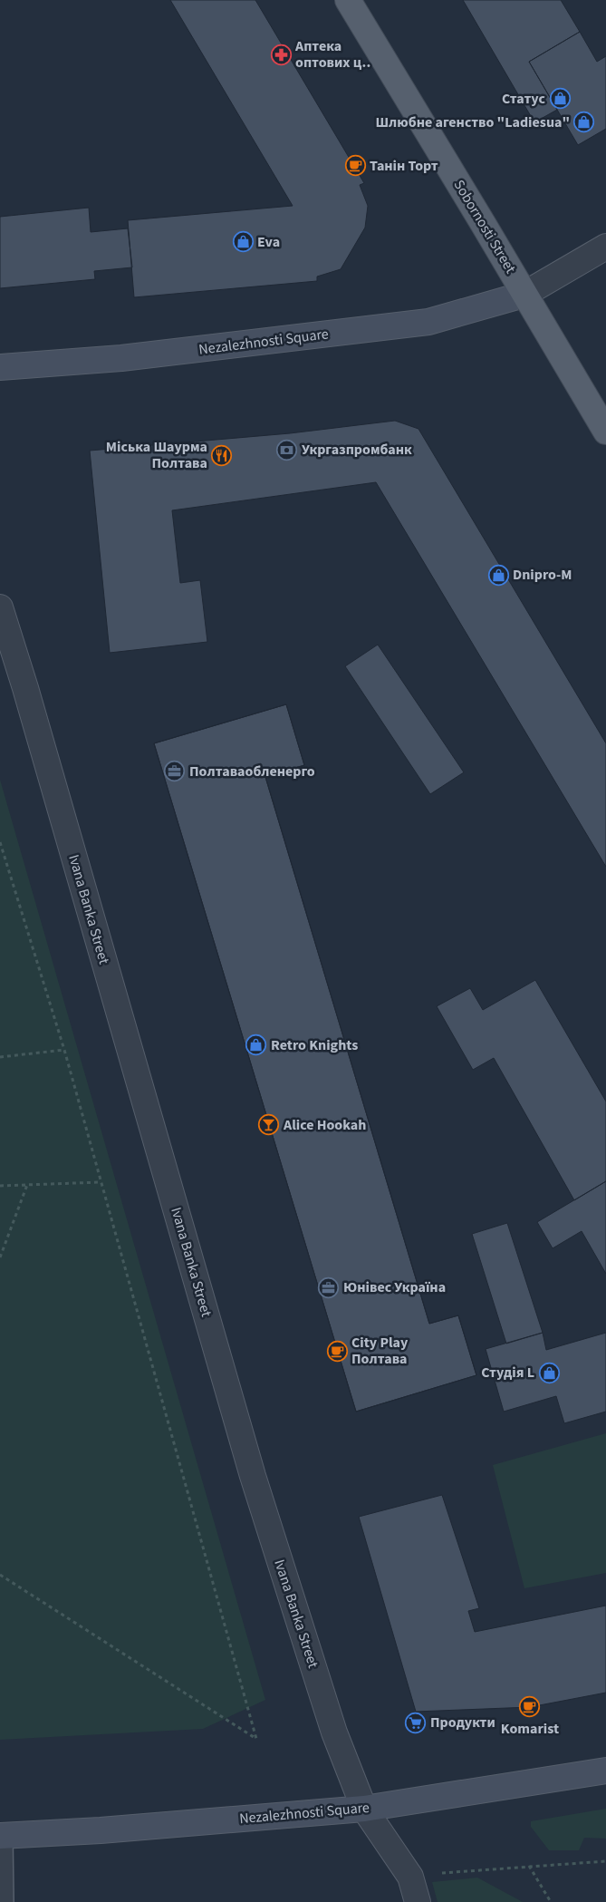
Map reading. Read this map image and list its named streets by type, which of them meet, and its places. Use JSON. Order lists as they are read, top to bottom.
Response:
{
  "streets": {
    "main road": ["Sobornosti Street", "Nezalezhnosti Square"],
    "street": ["Ivana Banka Street"]
  },
  "crossings": [
    ["Sobornosti Street", "Nezalezhnosti Square"],
    ["Nezalezhnosti Square", "Ivana Banka Street"]
  ],
  "places": {
    "pharmacy": ["Аптека оптових ц.."],
    "shop": [
      "Статус",
      "Шлюбне агенство \"Ladiesua\"",
      "Eva",
      "Dnipro-M",
      "Retro Knights",
      "Студія L"
    ],
    "cafe": ["Танін Торт", "City Play Полтава", "Komarist"],
    "bank": ["Укргазпромбанк"],
    "restaurant": ["Міська Шаурма Полтава"],
    "office": ["Полтаваобленерго", "Юнівес Україна"],
    "bar": ["Alice Hookah"],
    "supermarket": ["Продукти"]
  }
}
